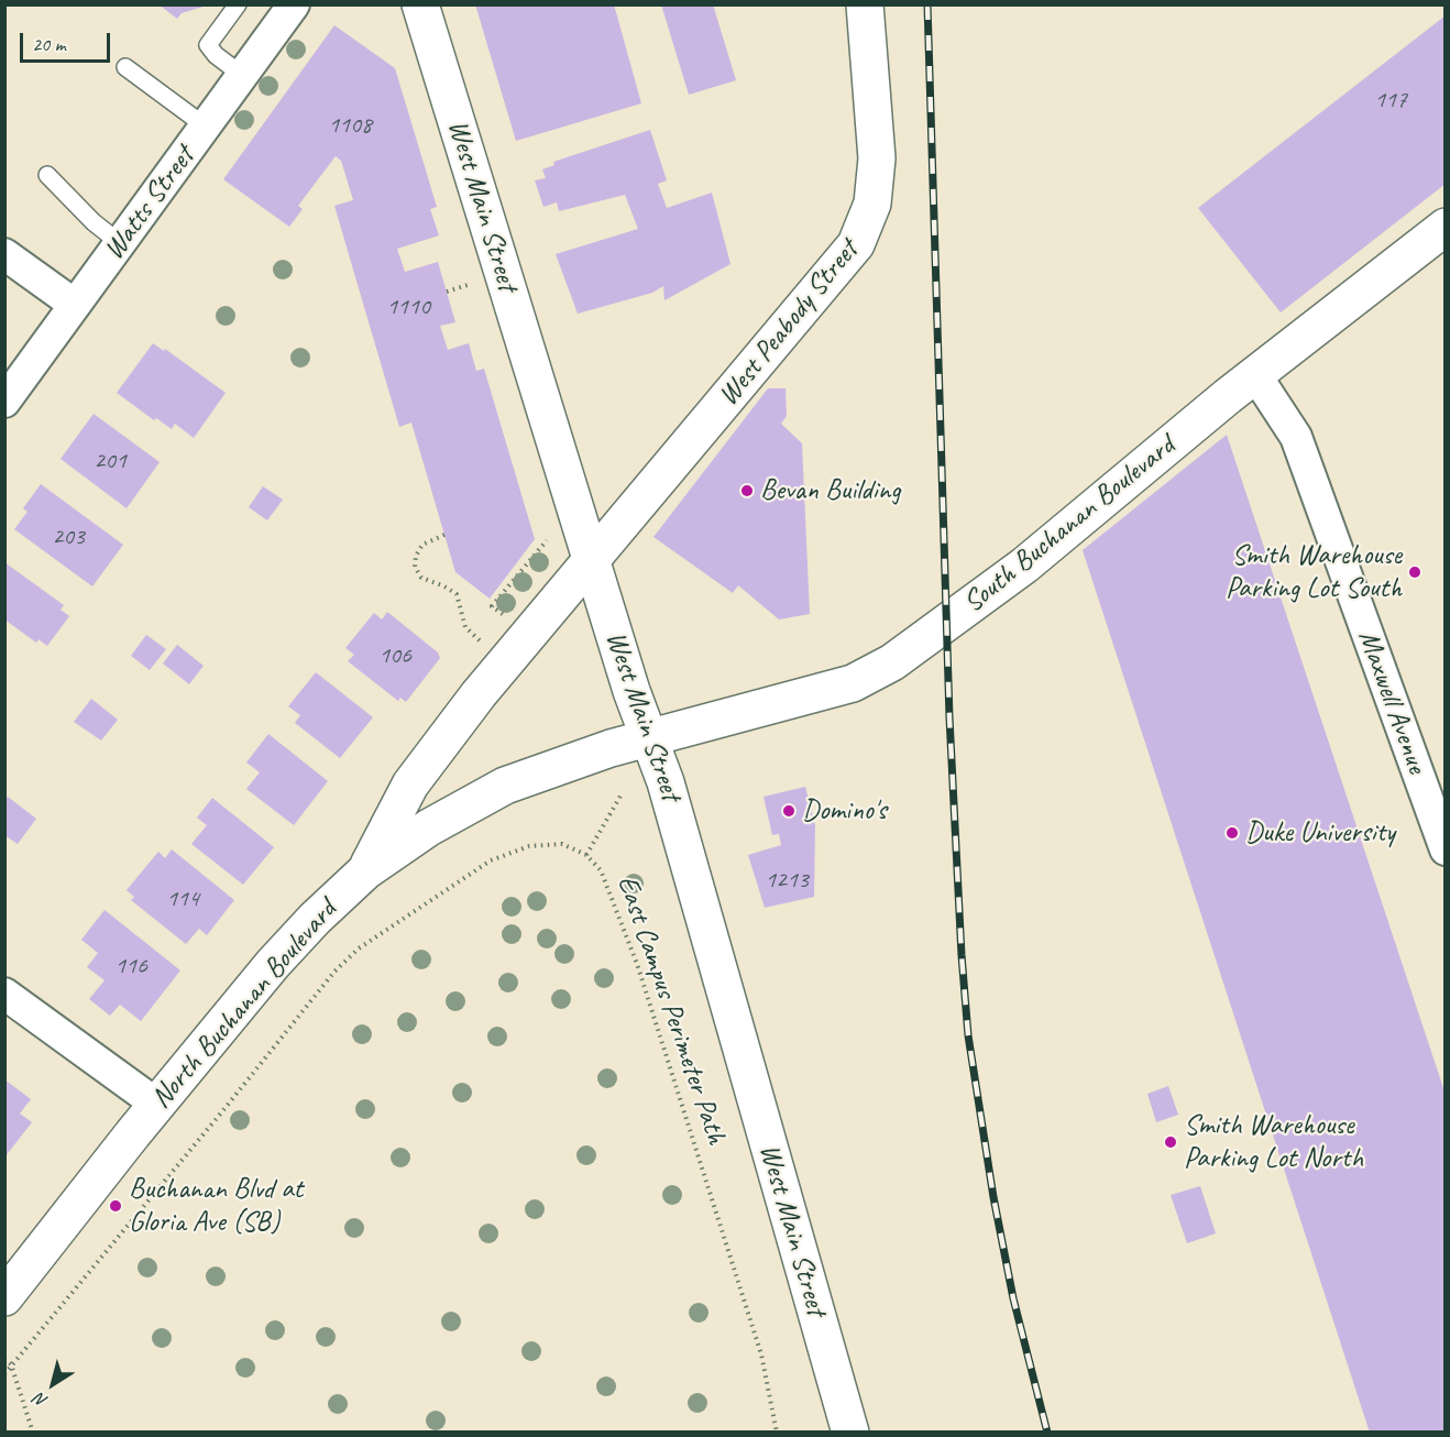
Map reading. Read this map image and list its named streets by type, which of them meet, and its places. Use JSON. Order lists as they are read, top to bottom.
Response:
{
  "streets": {
    "street": [
      "Watts Street",
      "West Main Street",
      "West Peabody Street",
      "South Buchanan Boulevard",
      "Maxwell Avenue",
      "North Buchanan Boulevard"
    ],
    "path": ["East Campus Perimeter Path"]
  },
  "crossings": [
    ["West Main Street", "West Peabody Street"],
    ["West Main Street", "South Buchanan Boulevard"],
    ["West Main Street", "North Buchanan Boulevard"],
    ["West Peabody Street", "North Buchanan Boulevard"],
    ["South Buchanan Boulevard", "Maxwell Avenue"],
    ["South Buchanan Boulevard", "North Buchanan Boulevard"]
  ],
  "places": [
    "Bevan Building",
    "Smith Warehouse Parking Lot South",
    "Domino's",
    "Duke University",
    "Smith Warehouse Parking Lot North",
    "Buchanan Blvd at Gloria Ave (SB)"
  ],
  "house_numbers": [
    "117",
    "1108",
    "1110",
    "201",
    "203",
    "106",
    "1213",
    "114",
    "116"
  ],
  "scale_bar": "20 m",
  "north": "bottom left"
}
